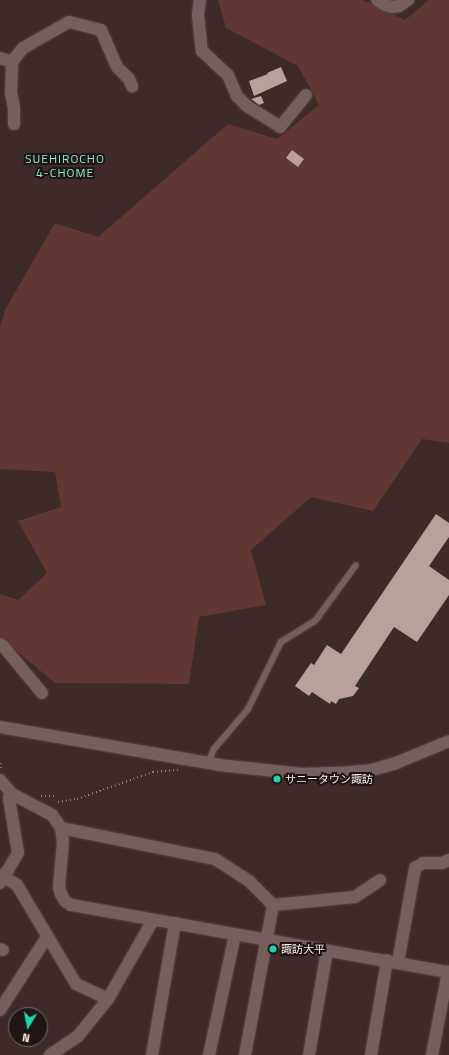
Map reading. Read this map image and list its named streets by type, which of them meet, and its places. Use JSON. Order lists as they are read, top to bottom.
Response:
{
  "districts": ["SUEHIROCHO 4-CHOME"],
  "places": ["サニータウン諏訪", "諏訪大平"],
  "north": "bottom"
}
